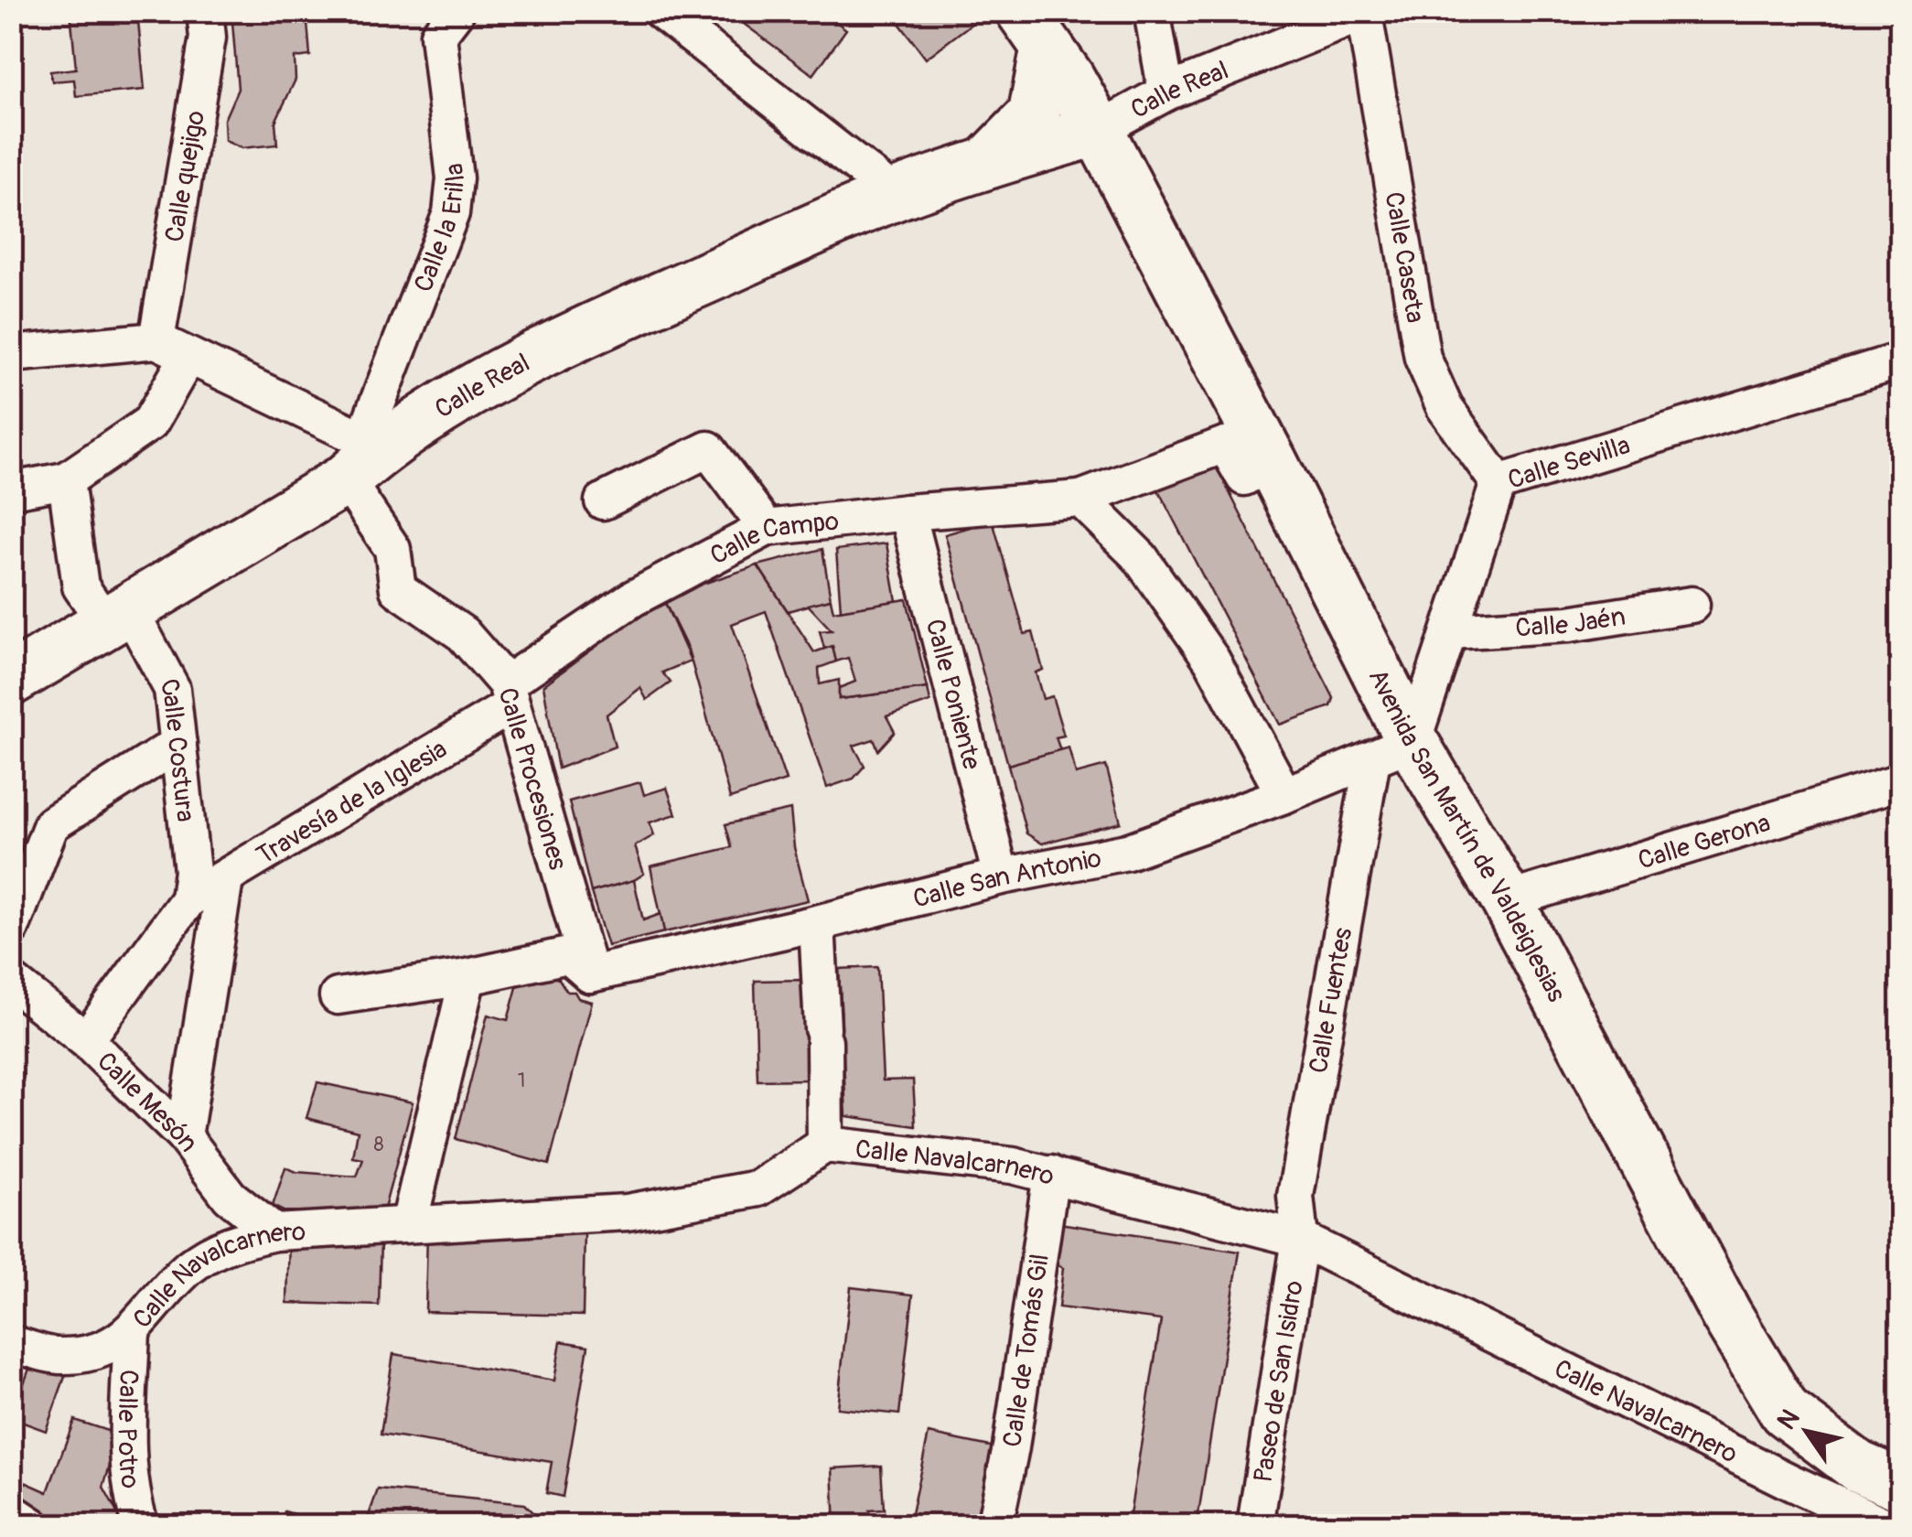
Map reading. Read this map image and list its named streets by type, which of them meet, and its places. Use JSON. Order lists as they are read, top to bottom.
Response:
{
  "streets": {
    "main road": ["Calle Real", "Avenida San Martín de Valdeiglesias"],
    "street": [
      "Calle quejigo",
      "Calle la Erilla",
      "Calle Caseta",
      "Calle Sevilla",
      "Calle Campo",
      "Calle Jaén",
      "Calle Poniente",
      "Calle Costura",
      "Calle Procesiones",
      "Travesía de la Iglesia",
      "Calle Gerona",
      "Calle San Antonio",
      "Calle Fuentes",
      "Calle Mesón",
      "Calle Navalcarnero",
      "Calle de Tomás Gil",
      "Paseo de San Isidro",
      "Calle Potro"
    ]
  },
  "crossings": [
    ["Calle Real", "Calle la Erilla"],
    ["Calle Real", "Calle Caseta"],
    ["Calle Real", "Calle Costura"],
    ["Calle Real", "Calle Procesiones"],
    ["Calle Real", "Avenida San Martín de Valdeiglesias"],
    ["Calle la Erilla", "Calle Procesiones"],
    ["Calle Caseta", "Calle Sevilla"],
    ["Calle Sevilla", "Calle Jaén"],
    ["Calle Sevilla", "Avenida San Martín de Valdeiglesias"],
    ["Calle Sevilla", "Calle San Antonio"],
    ["Calle Sevilla", "Calle Fuentes"],
    ["Calle Campo", "Calle Poniente"],
    ["Calle Campo", "Calle Procesiones"],
    ["Calle Campo", "Travesía de la Iglesia"],
    ["Calle Campo", "Avenida San Martín de Valdeiglesias"],
    ["Calle Poniente", "Calle San Antonio"],
    ["Calle Costura", "Travesía de la Iglesia"],
    ["Calle Procesiones", "Travesía de la Iglesia"],
    ["Calle Procesiones", "Calle San Antonio"],
    ["Avenida San Martín de Valdeiglesias", "Calle Gerona"],
    ["Avenida San Martín de Valdeiglesias", "Calle San Antonio"],
    ["Avenida San Martín de Valdeiglesias", "Calle Fuentes"],
    ["Calle San Antonio", "Calle Fuentes"],
    ["Calle Fuentes", "Calle Navalcarnero"],
    ["Calle Fuentes", "Paseo de San Isidro"],
    ["Calle Mesón", "Calle Navalcarnero"],
    ["Calle Navalcarnero", "Calle de Tomás Gil"],
    ["Calle Navalcarnero", "Paseo de San Isidro"],
    ["Calle Navalcarnero", "Calle Potro"]
  ],
  "house_numbers": ["1", "8"],
  "north": "top left"
}
